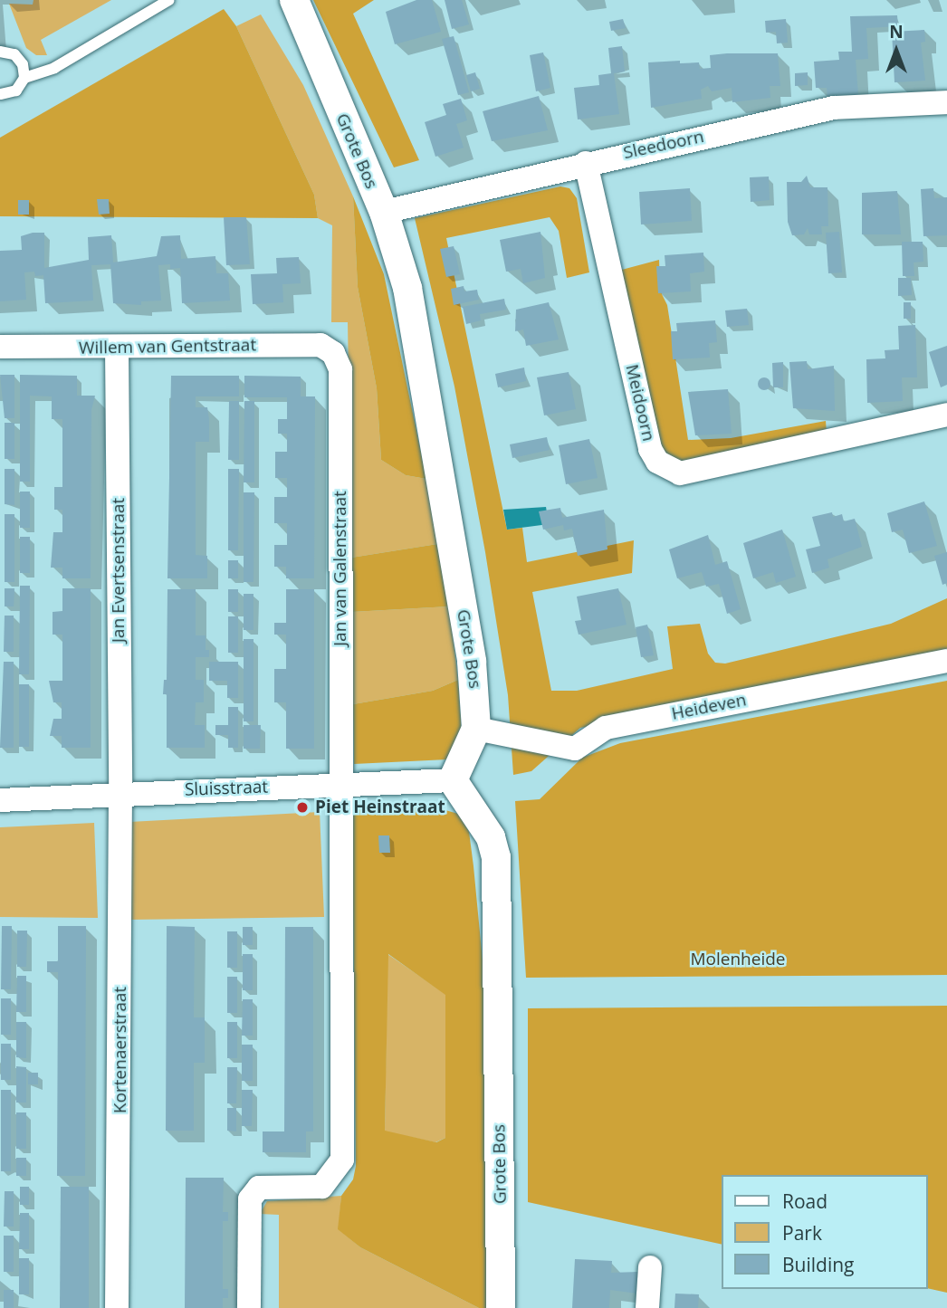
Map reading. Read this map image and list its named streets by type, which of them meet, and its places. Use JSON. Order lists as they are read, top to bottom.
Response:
{
  "streets": {
    "street": [
      "Sleedoorn",
      "Grote Bos",
      "Willem van Gentstraat",
      "Meidoorn",
      "Jan van Galenstraat",
      "Jan Evertsenstraat",
      "Heideven",
      "Sluisstraat",
      "Kortenaerstraat"
    ]
  },
  "crossings": [
    ["Sleedoorn", "Grote Bos"],
    ["Sleedoorn", "Meidoorn"],
    ["Grote Bos", "Heideven"],
    ["Grote Bos", "Sluisstraat"],
    ["Willem van Gentstraat", "Jan van Galenstraat"],
    ["Willem van Gentstraat", "Jan Evertsenstraat"],
    ["Jan van Galenstraat", "Sluisstraat"],
    ["Jan Evertsenstraat", "Sluisstraat"],
    ["Jan Evertsenstraat", "Kortenaerstraat"],
    ["Sluisstraat", "Kortenaerstraat"]
  ],
  "parks": ["Molenheide"],
  "places": ["Piet Heinstraat"],
  "legend": ["Road", "Park", "Building"],
  "north": "top"
}
